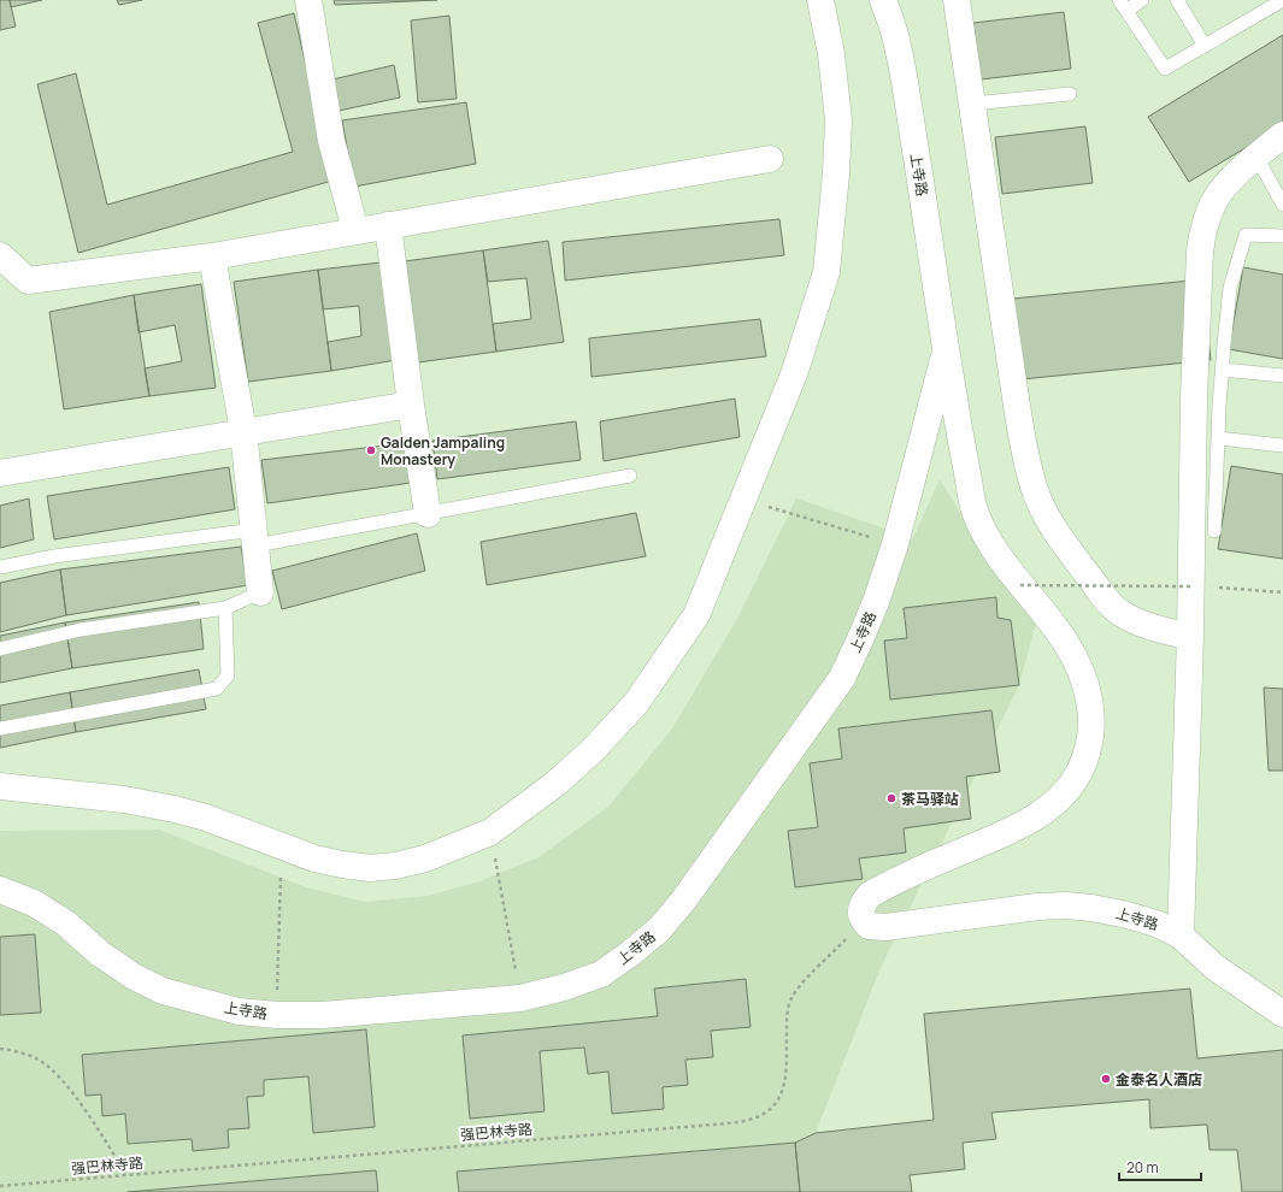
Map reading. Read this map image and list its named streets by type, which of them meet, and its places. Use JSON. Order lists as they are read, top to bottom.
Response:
{
  "streets": {
    "street": ["上寺路"],
    "path": ["强巴林寺路"]
  },
  "crossings": [
    ["上寺路", "强巴林寺路"]
  ],
  "places": ["Galden Jampaling Monastery", "茶马驿站", "金泰名人酒店"],
  "scale_bar": "20 m"
}
